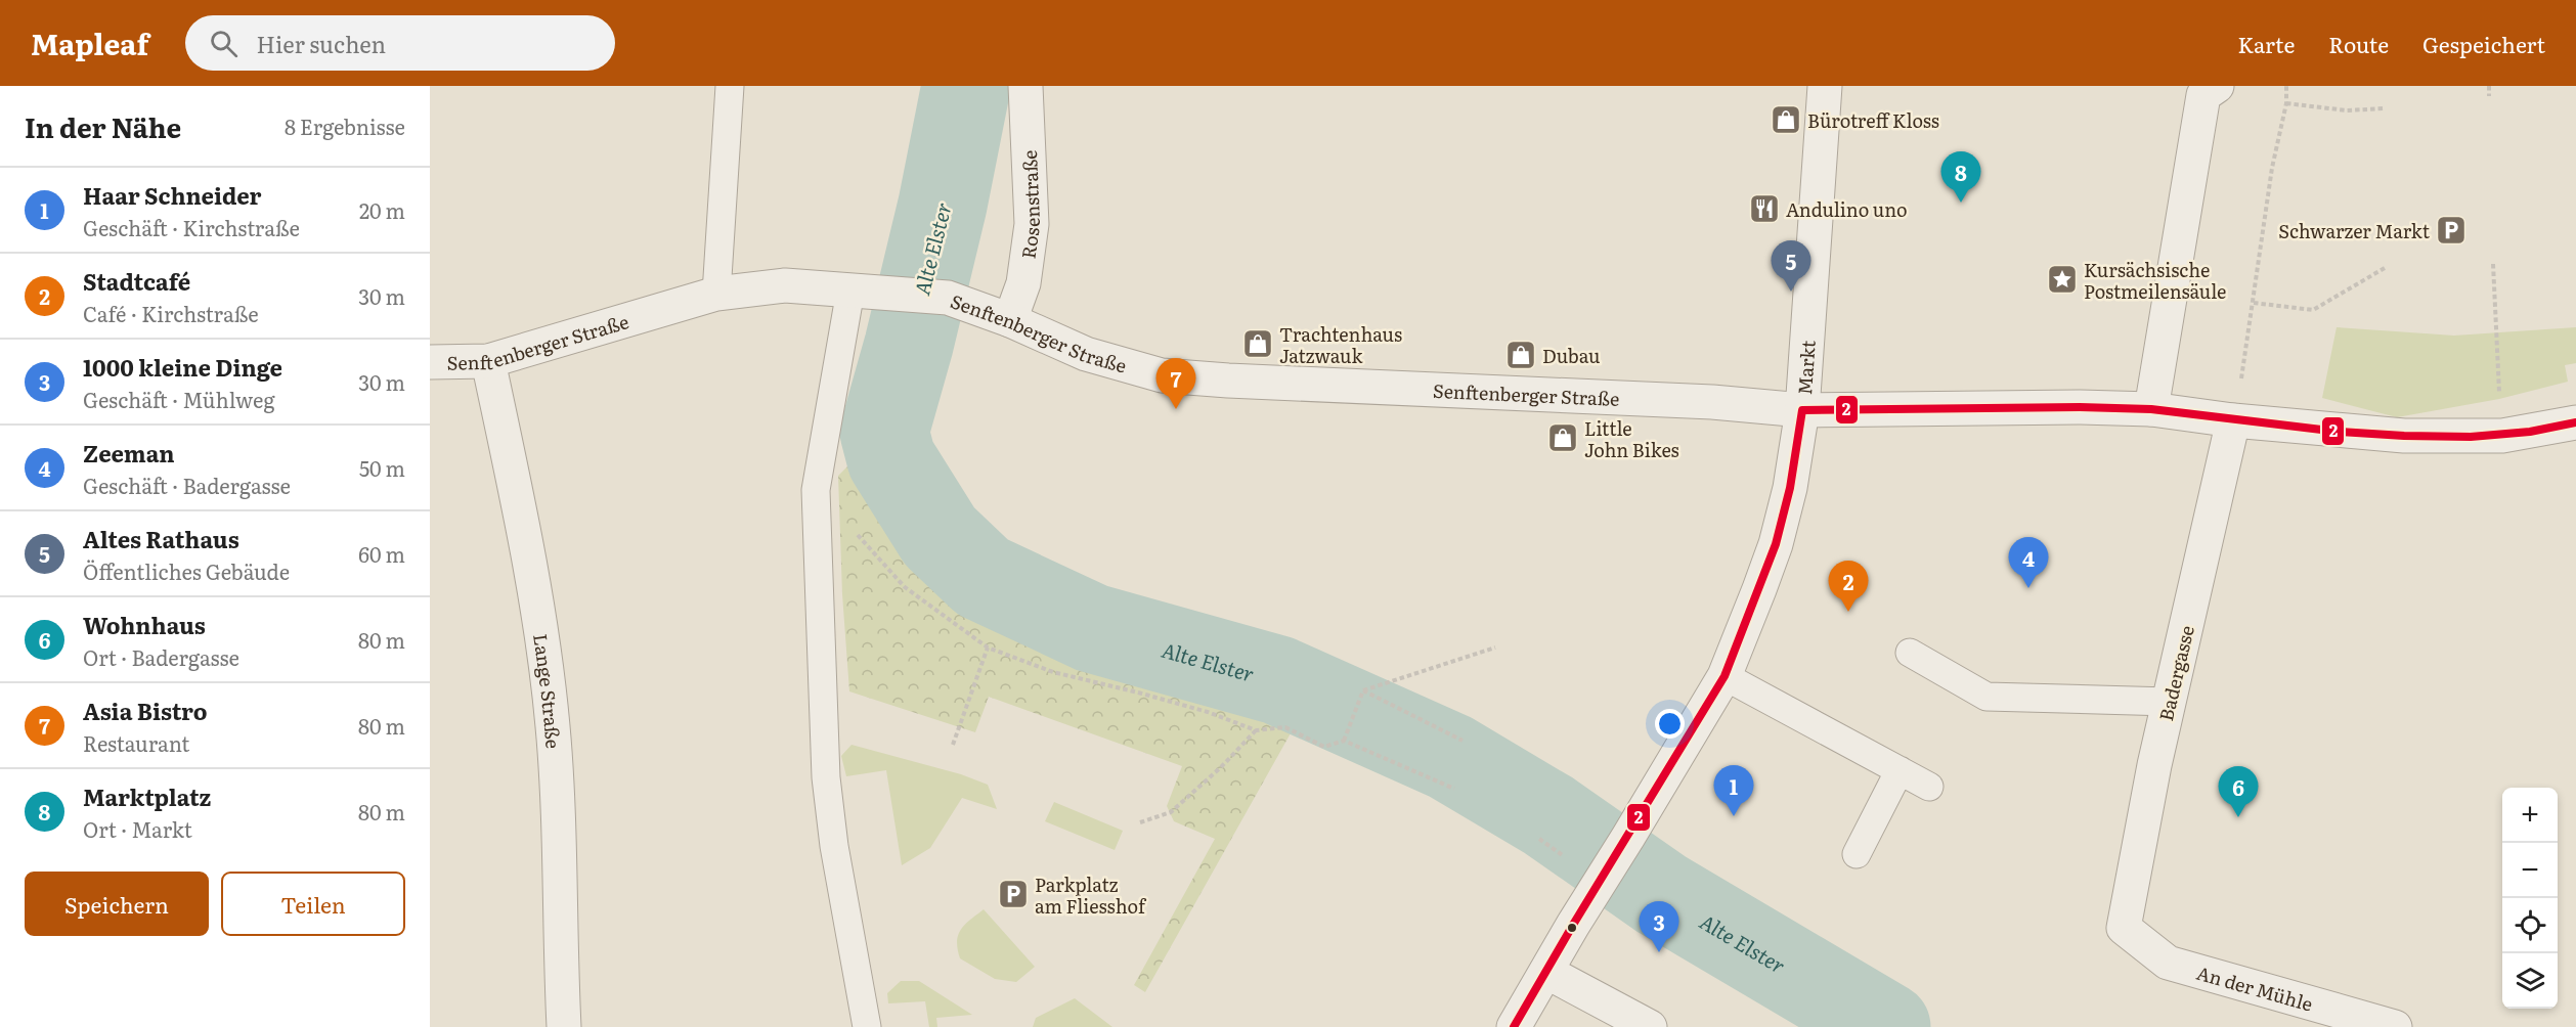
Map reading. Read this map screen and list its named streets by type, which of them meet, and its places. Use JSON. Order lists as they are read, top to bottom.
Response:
{
  "streets": {
    "street": [
      "Rosenstraße",
      "Senftenberger Straße",
      "Markt",
      "Badergasse",
      "Lange Straße",
      "An der Mühle"
    ]
  },
  "crossings": [
    ["Rosenstraße", "Senftenberger Straße"],
    ["Senftenberger Straße", "Markt"],
    ["Senftenberger Straße", "Lange Straße"],
    ["Markt", "Badergasse"],
    ["Badergasse", "An der Mühle"]
  ],
  "water": ["Alte Elster"],
  "places": {
    "shop": [
      "Bürotreff Kloss",
      "Trachtenhaus Jatzwauk",
      "Dubau",
      "Little John Bikes"
    ],
    "restaurant": ["Andulino uno"],
    "parking": ["Schwarzer Markt", "Parkplatz am Fliesshof"],
    "place": ["Kursächsische Postmeilensäule"]
  },
  "lines": ["transit line 2"],
  "page": {
    "header": "Mapleaf",
    "search": "Hier suchen",
    "nav": ["Karte", "Route", "Gespeichert"],
    "heading": ["In der Nähe", "8 Ergebnisse"],
    "pins": [
      "8",
      "5",
      "7",
      "4",
      "2",
      "1",
      "6",
      "3"
    ],
    "list": [
      {
        "mark": "1",
        "name": "Haar Schneider",
        "note": "Geschäft · Kirchstraße",
        "value": "20 m"
      },
      {
        "mark": "2",
        "name": "Stadtcafé",
        "note": "Café · Kirchstraße",
        "value": "30 m"
      },
      {
        "mark": "3",
        "name": "1000 kleine Dinge",
        "note": "Geschäft · Mühlweg",
        "value": "30 m"
      },
      {
        "mark": "4",
        "name": "Zeeman",
        "note": "Geschäft · Badergasse",
        "value": "50 m"
      },
      {
        "mark": "5",
        "name": "Altes Rathaus",
        "note": "Öffentliches Gebäude",
        "value": "60 m"
      },
      {
        "mark": "6",
        "name": "Wohnhaus",
        "note": "Ort · Badergasse",
        "value": "80 m"
      },
      {
        "mark": "7",
        "name": "Asia Bistro",
        "note": "Restaurant",
        "value": "80 m"
      },
      {
        "mark": "8",
        "name": "Marktplatz",
        "note": "Ort · Markt",
        "value": "80 m"
      }
    ],
    "map_buttons": ["+", "−"],
    "buttons": ["Speichern", "Teilen"]
  }
}
